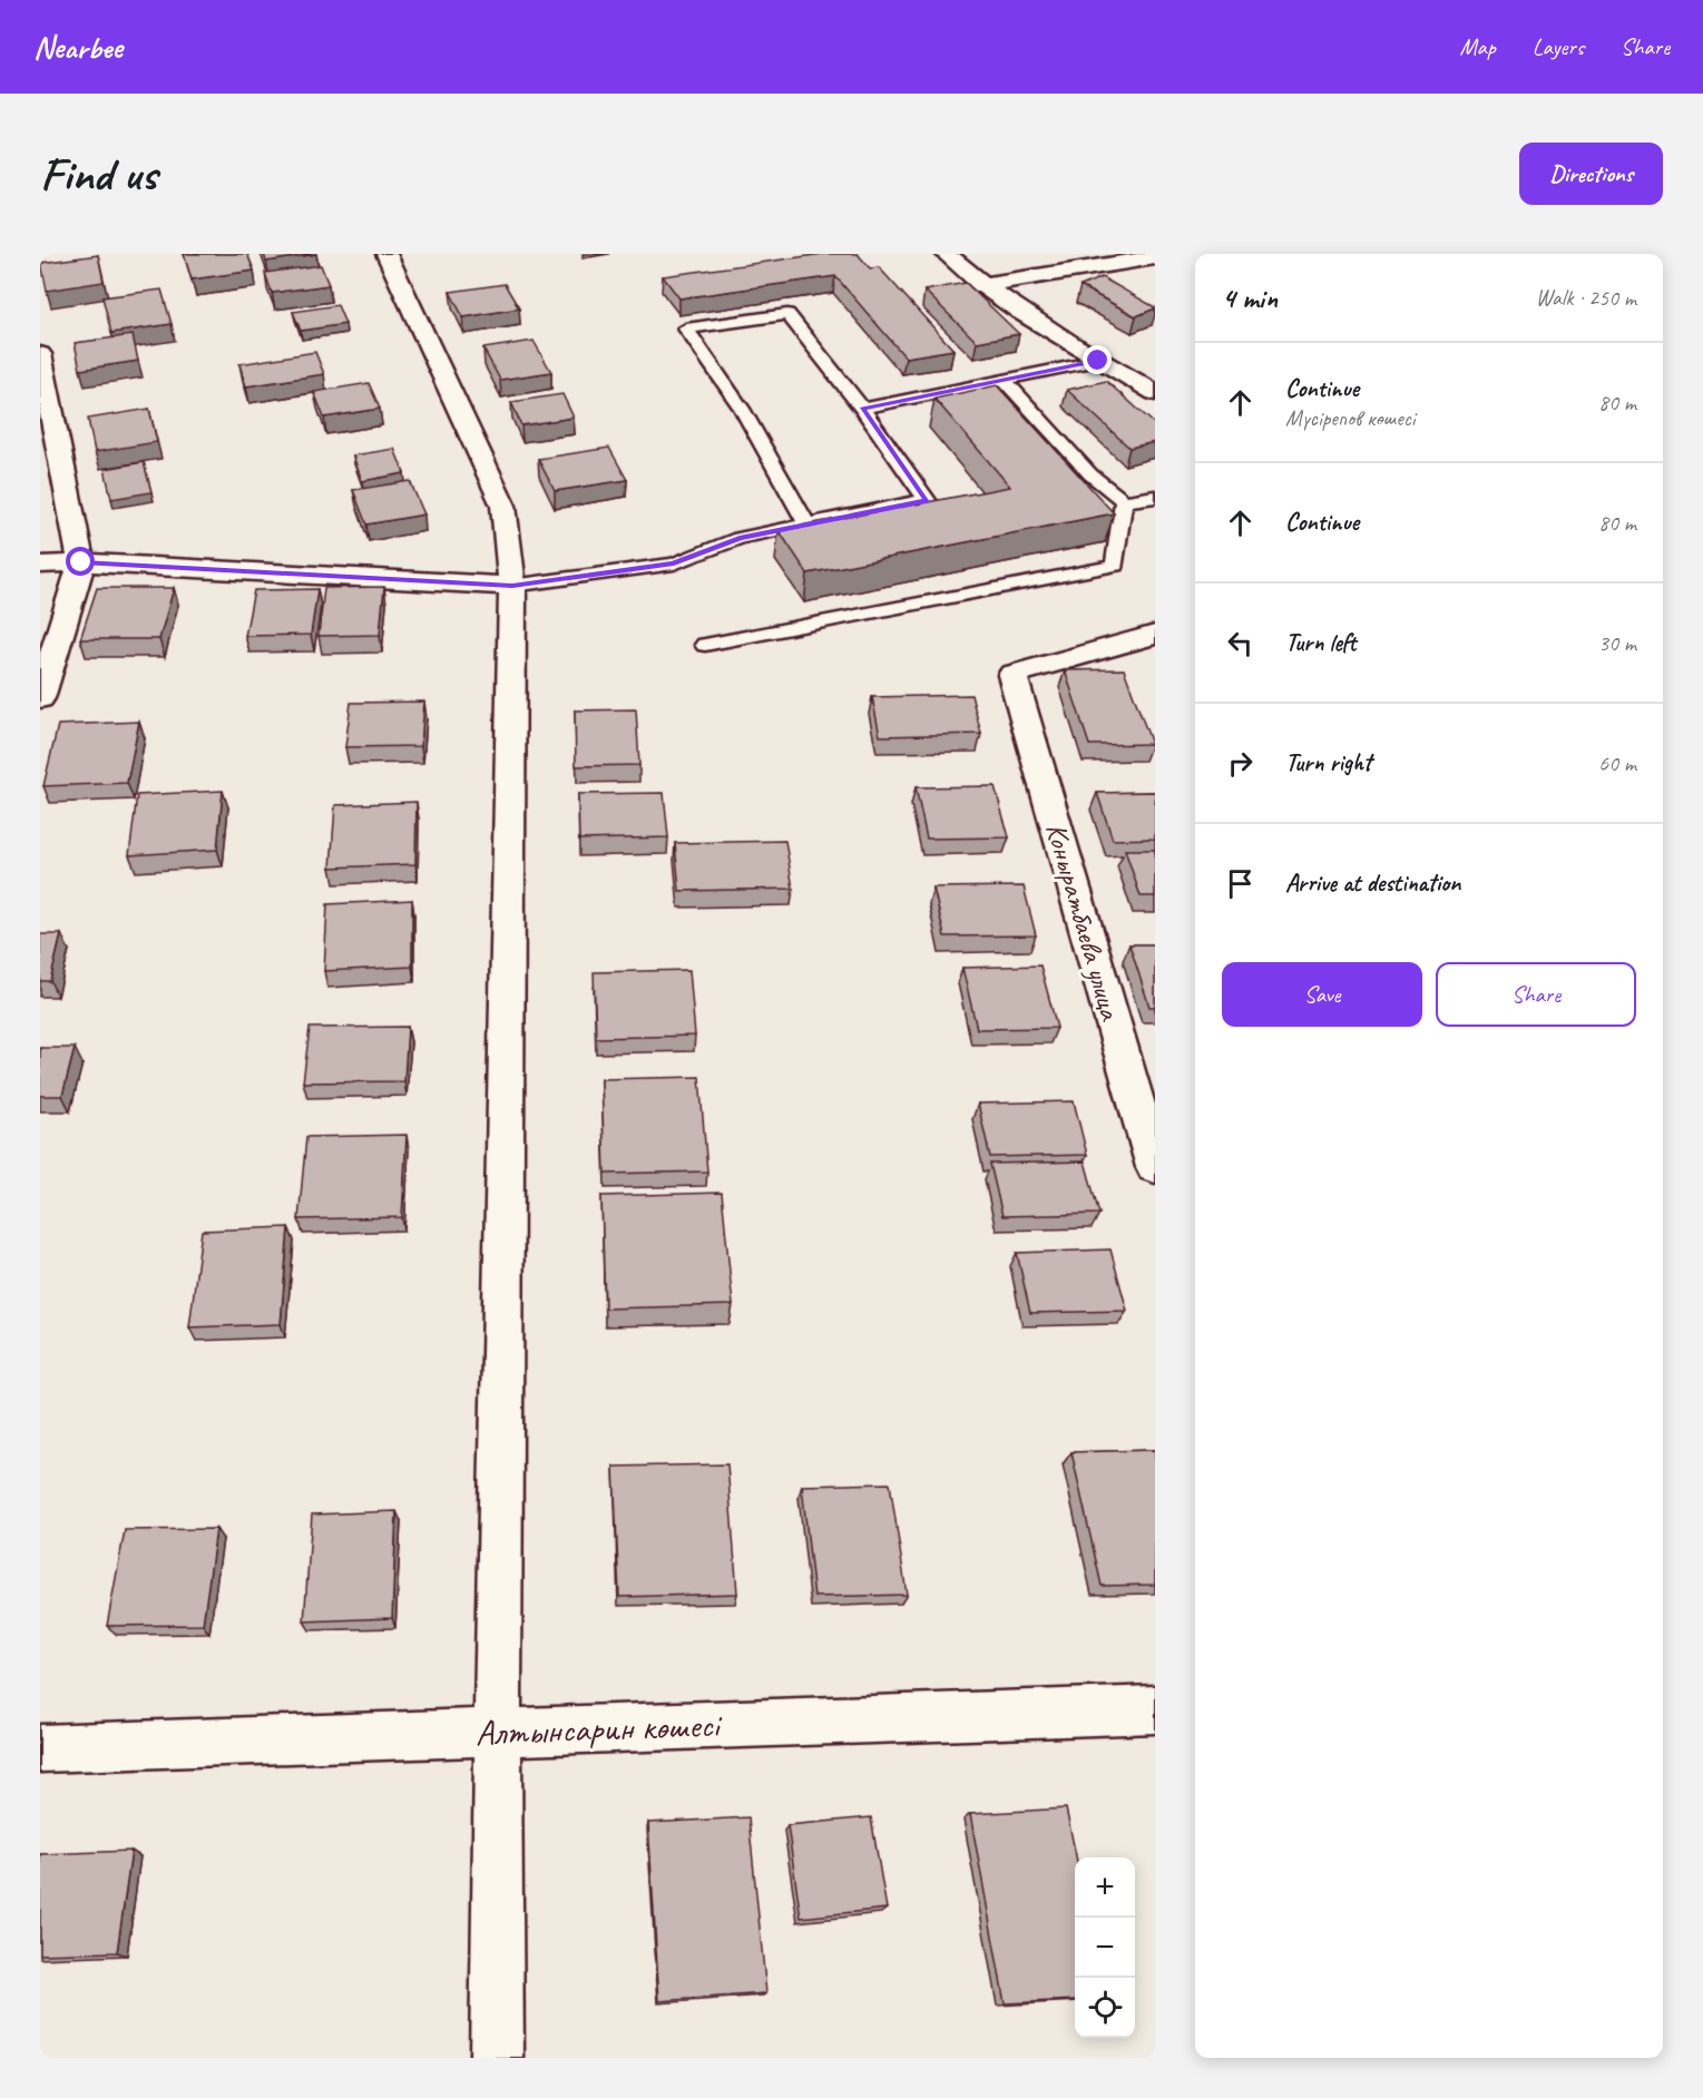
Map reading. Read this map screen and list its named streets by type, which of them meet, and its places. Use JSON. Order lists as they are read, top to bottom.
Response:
{
  "streets": {
    "street": ["Коныратбаева улица", "Алтынсарин көшесі"]
  },
  "page": {
    "header": "Nearbee",
    "nav": ["Map", "Layers", "Share"],
    "buttons": [
      "Directions",
      ["Save", "Share"]
    ],
    "title": "Find us",
    "heading": ["4 min", "Walk · 250 m"],
    "list": [
      ["Continue", "Мүсірепов көшесі", "80 m"],
      ["Continue", "80 m"],
      ["Turn left", "30 m"],
      ["Turn right", "60 m"],
      "Arrive at destination"
    ],
    "map_buttons": ["+", "−"]
  }
}
